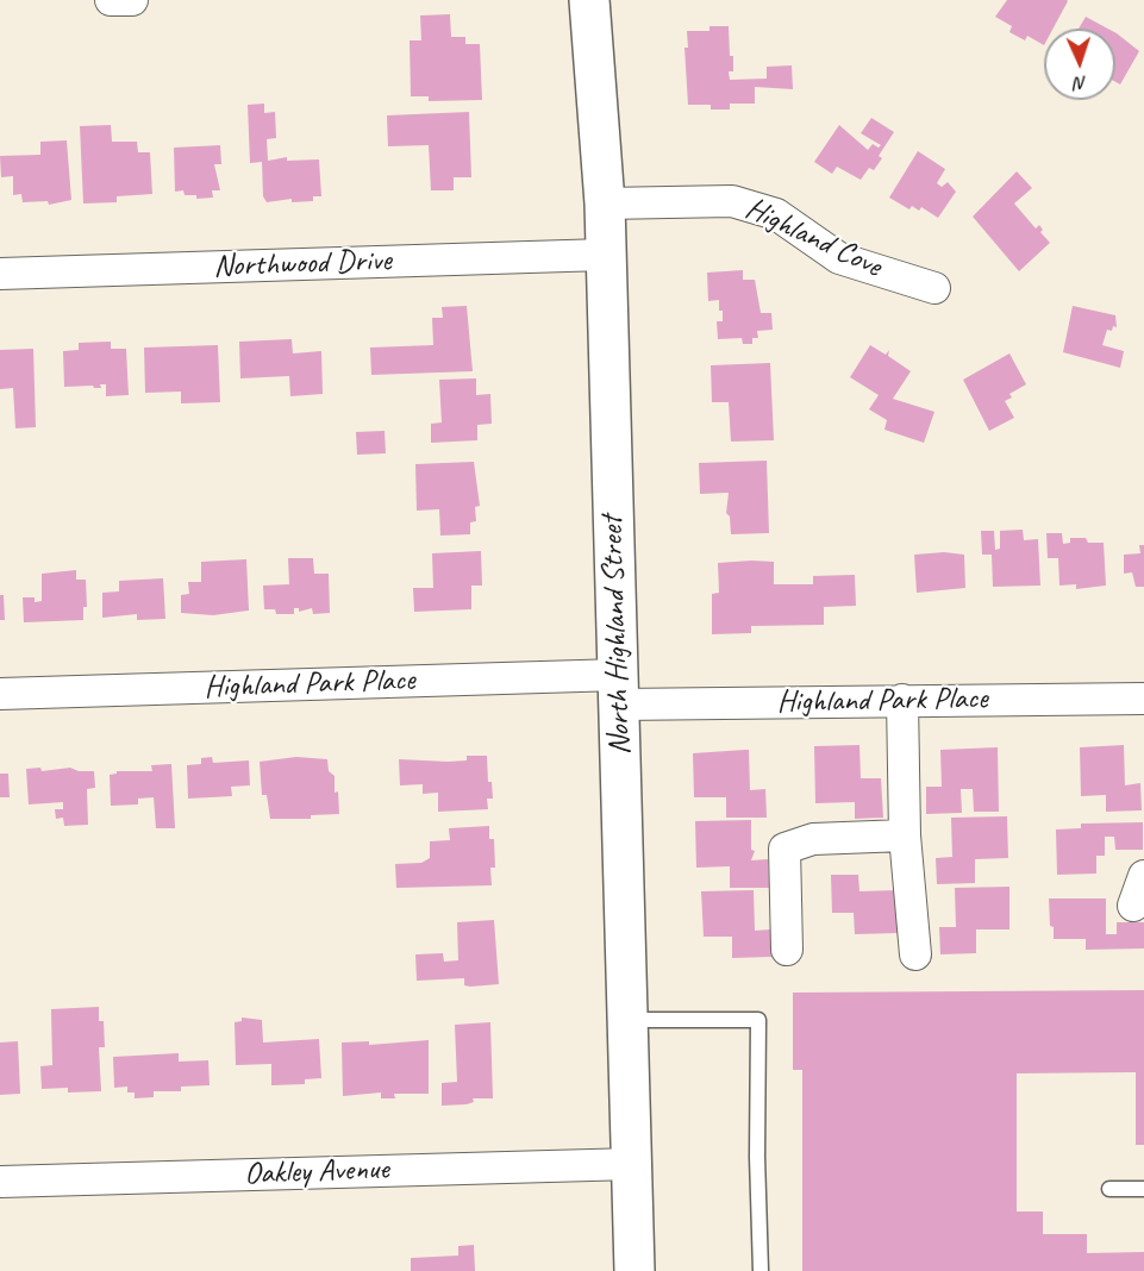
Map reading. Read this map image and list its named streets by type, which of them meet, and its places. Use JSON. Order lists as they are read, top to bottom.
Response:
{
  "streets": {
    "main road": ["North Highland Street"],
    "street": [
      "Highland Cove",
      "Northwood Drive",
      "Highland Park Place",
      "Oakley Avenue"
    ]
  },
  "crossings": [
    ["Highland Cove", "North Highland Street"],
    ["Northwood Drive", "North Highland Street"],
    ["North Highland Street", "Highland Park Place"],
    ["North Highland Street", "Oakley Avenue"]
  ],
  "north": "bottom"
}
